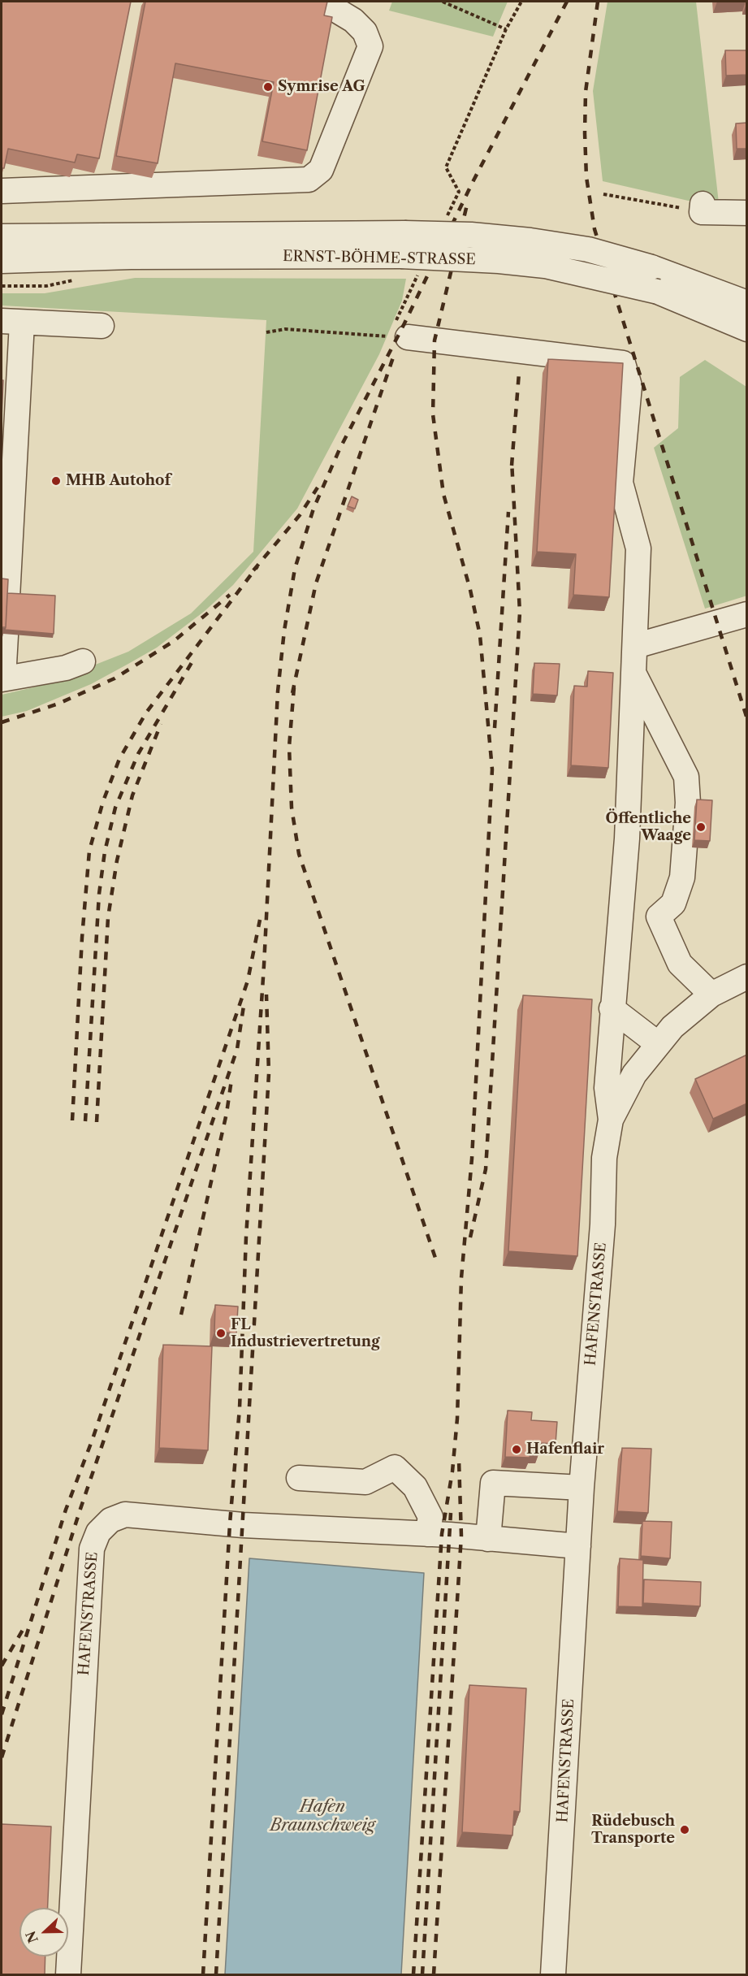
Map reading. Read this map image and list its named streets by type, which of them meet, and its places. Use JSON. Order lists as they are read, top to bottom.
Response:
{
  "streets": {
    "street": ["ERNST-BÖHME-STRASSE", "HAFENSTRASSE"]
  },
  "water": ["Hafen Braunschweig"],
  "places": [
    "Symrise AG",
    "MHB Autohof",
    "Öffentliche Waage",
    "FL Industrievertretung",
    "Hafenflair",
    "Rüdebusch Transporte"
  ],
  "north": "left"
}
